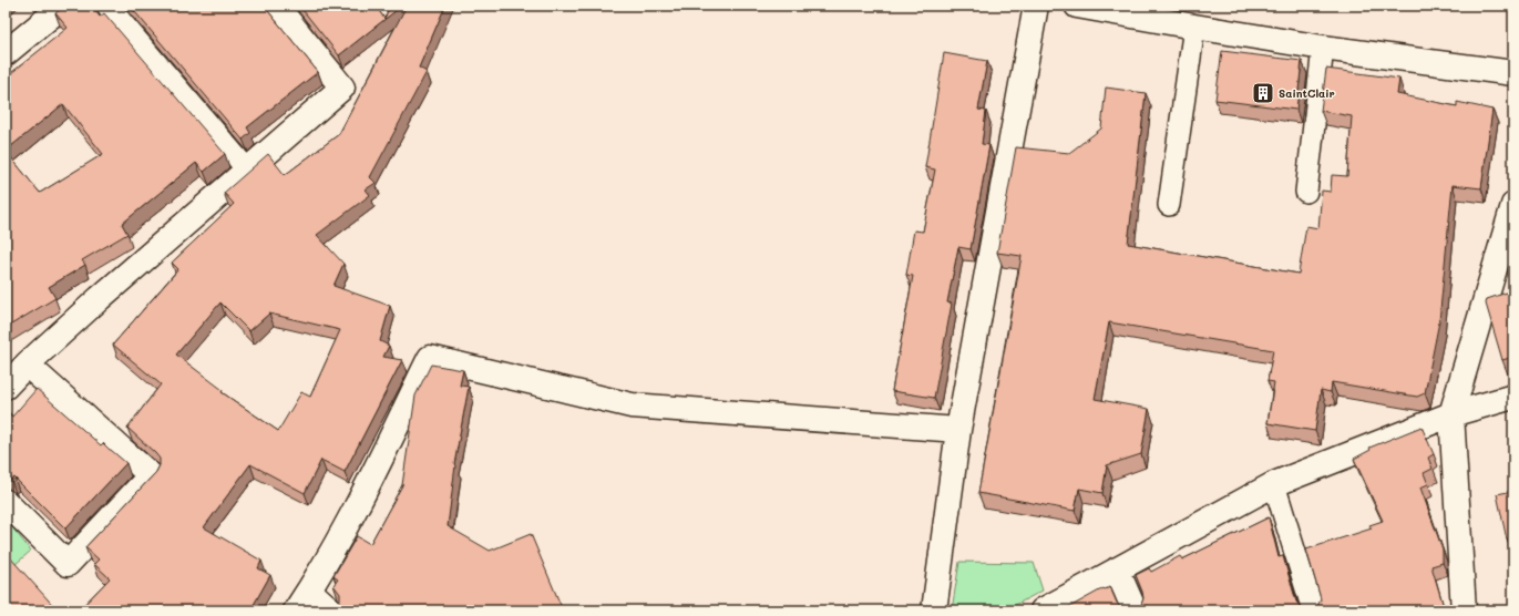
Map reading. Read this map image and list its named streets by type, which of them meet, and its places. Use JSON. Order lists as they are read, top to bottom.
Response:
{
  "places": {
    "building": ["SaintClair"]
  }
}
